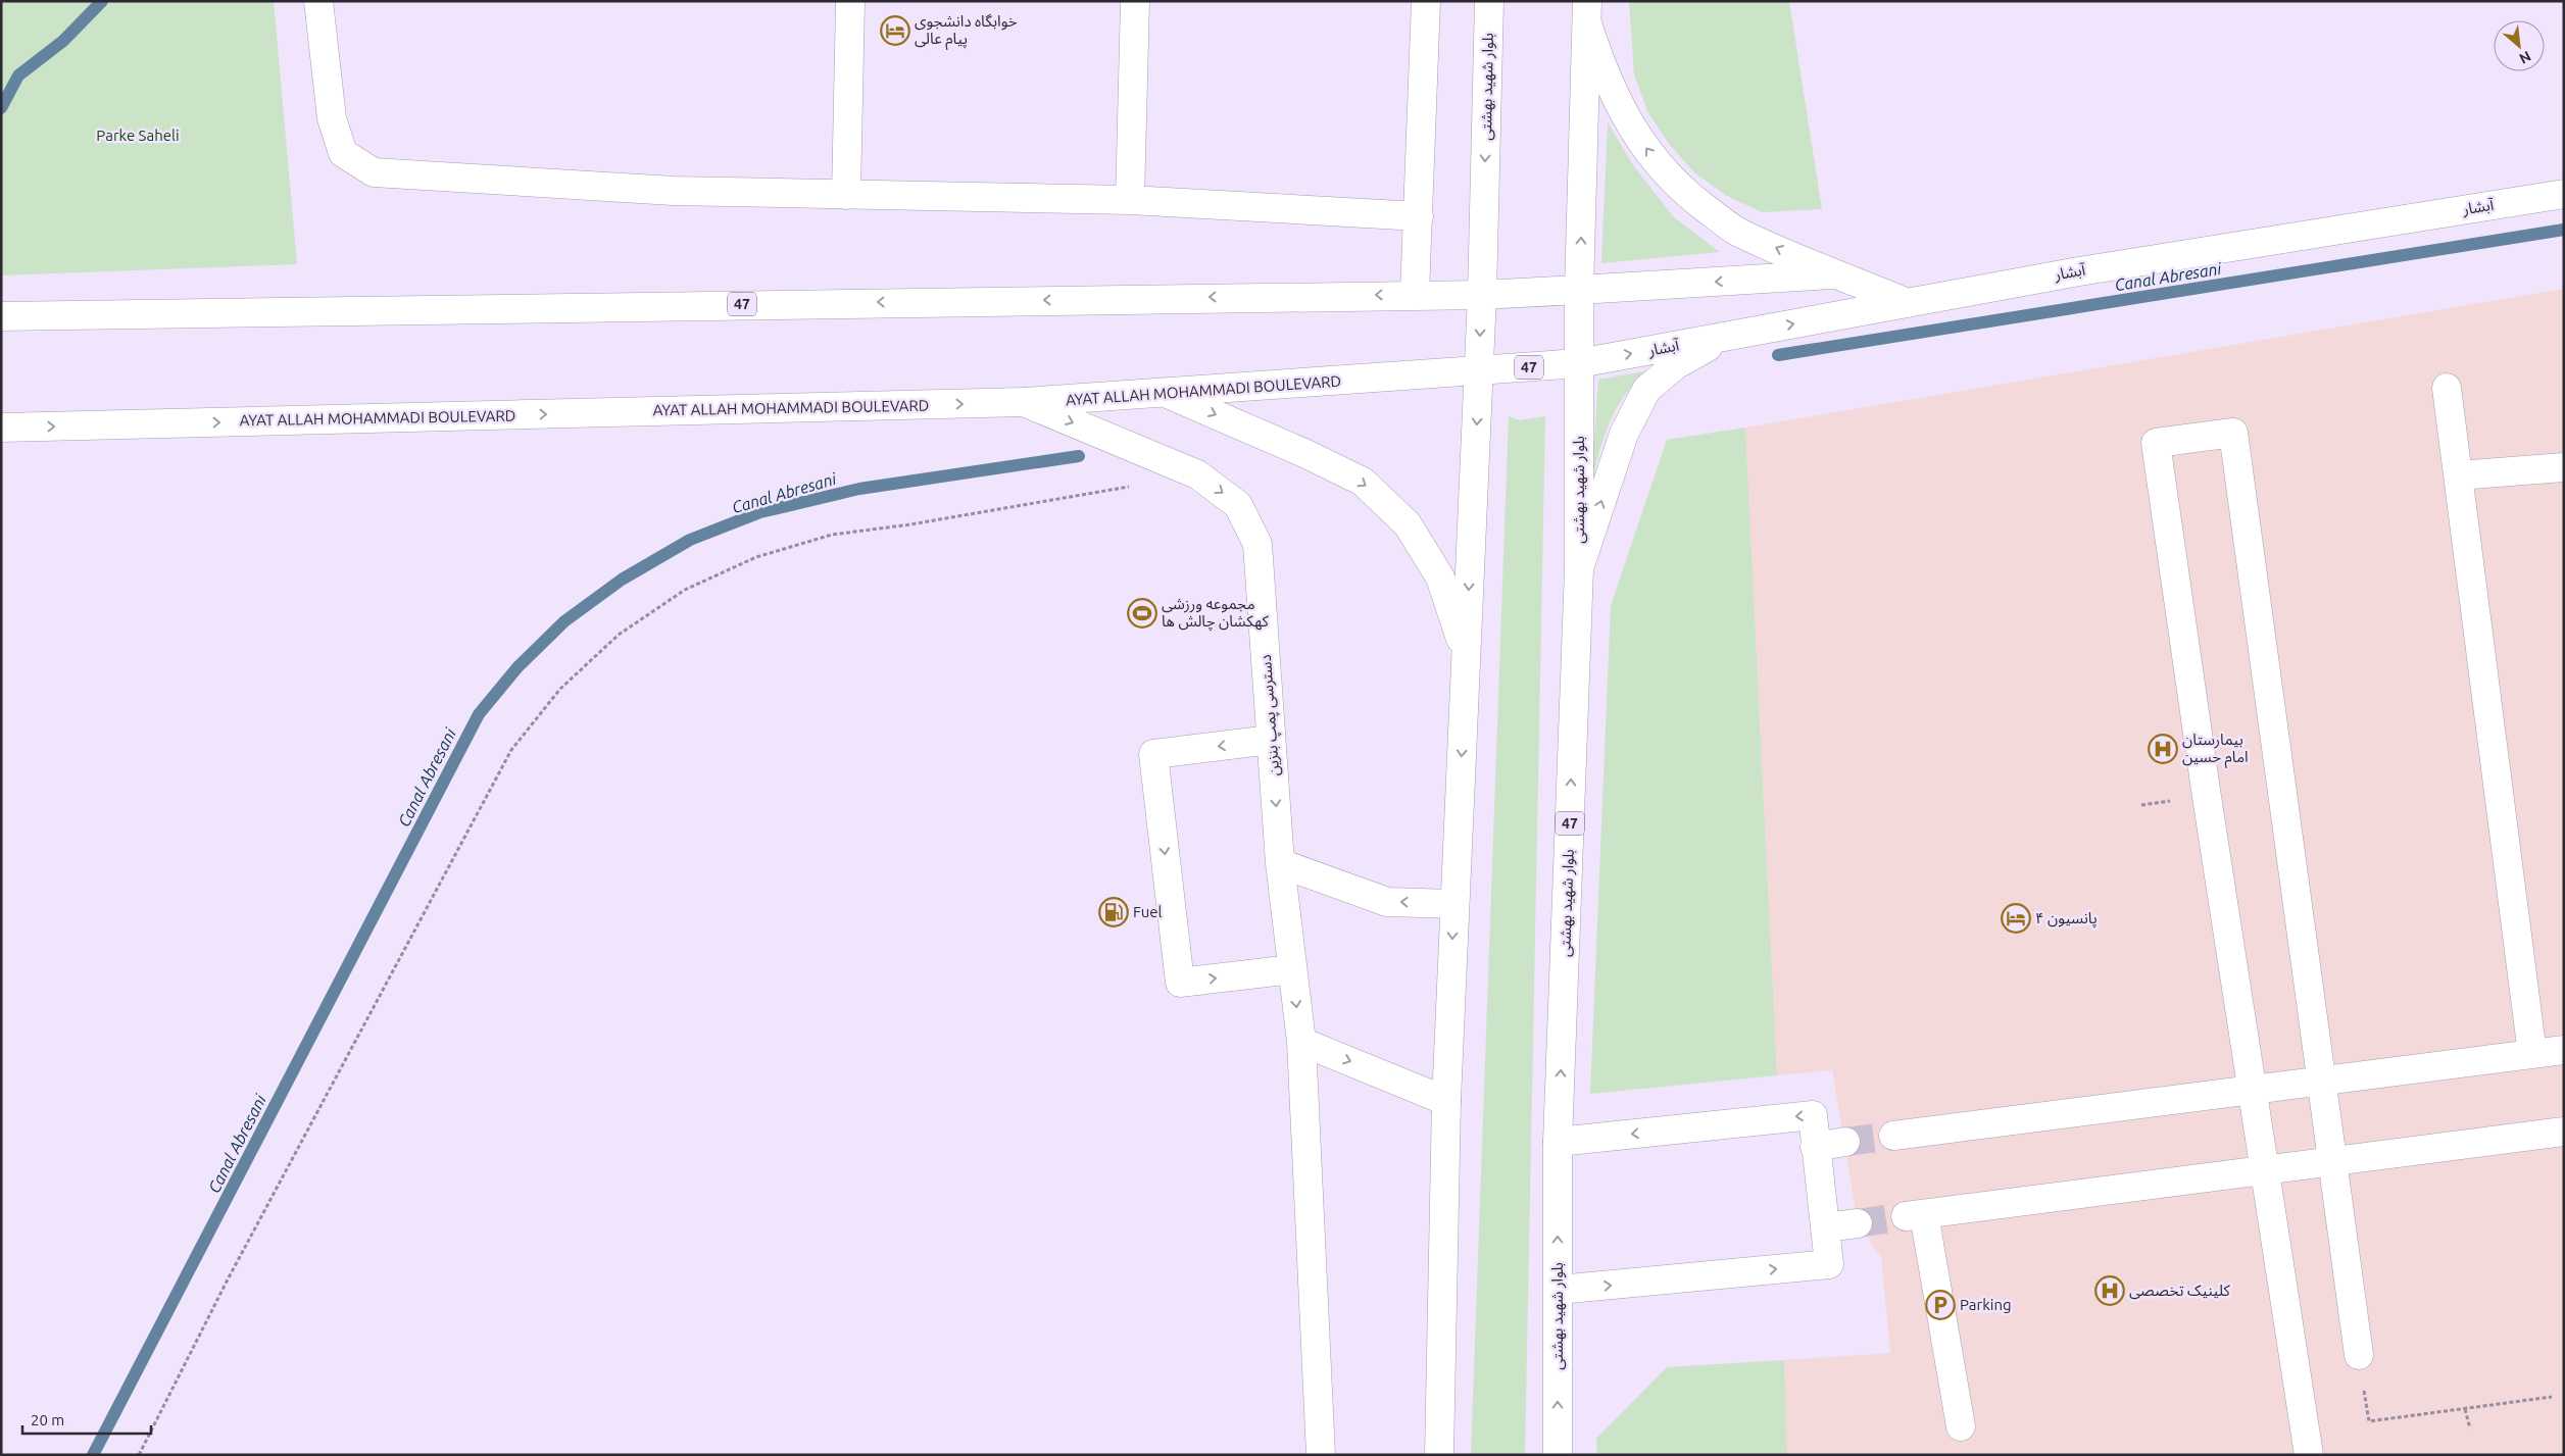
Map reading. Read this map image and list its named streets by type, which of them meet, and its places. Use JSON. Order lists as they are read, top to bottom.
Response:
{
  "streets": {
    "main road": [
      "بلوار شهید بهشتی",
      "آبشار",
      "47",
      "AYAT ALLAH MOHAMMADI BOULEVARD",
      "دسترسی پمپ بنزین"
    ]
  },
  "crossings": [
    ["بلوار شهید بهشتی", "آبشار"],
    ["بلوار شهید بهشتی", "47"],
    ["بلوار شهید بهشتی", "AYAT ALLAH MOHAMMADI BOULEVARD"],
    ["آبشار", "AYAT ALLAH MOHAMMADI BOULEVARD"],
    ["AYAT ALLAH MOHAMMADI BOULEVARD", "دسترسی پمپ بنزین"]
  ],
  "one_way": ["دسترسی پمپ بنزین"],
  "water": ["Canal Abresani"],
  "parks": ["Parke Saheli"],
  "places": {
    "hotel": ["خوابگاه دانشجوی پیام عالی", "پانسیون ۴"],
    "sports": ["مجموعه ورزشی کهکشان چالش ها"],
    "hospital": ["بیمارستان امام حسین", "کلینیک تخصصی"],
    "fuel station": ["Fuel"],
    "parking": ["Parking"]
  },
  "scale_bar": "20 m",
  "north": "bottom right"
}
